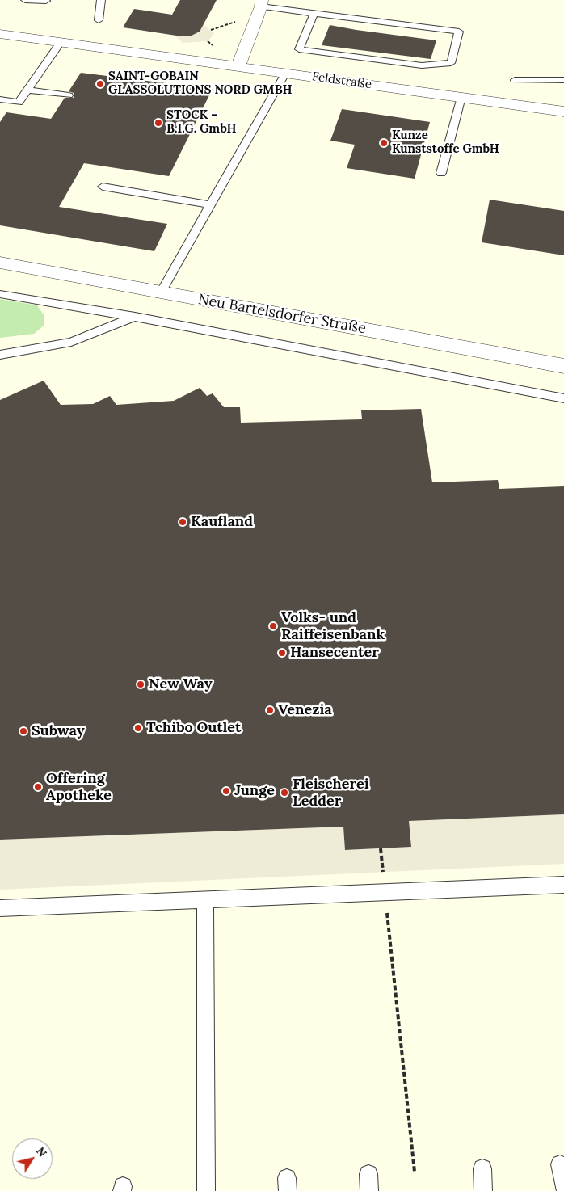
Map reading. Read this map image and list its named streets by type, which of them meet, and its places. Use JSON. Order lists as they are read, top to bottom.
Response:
{
  "streets": {
    "street": ["Feldstraße", "Neu Bartelsdorfer Straße"]
  },
  "places": [
    "SAINT-GOBAIN GLASSOLUTIONS NORD GMBH",
    "STOCK – B.I.G. GmbH",
    "Kunze Kunststoffe GmbH",
    "Kaufland",
    "Volks- und Raiffeisenbank",
    "Hansecenter",
    "New Way",
    "Venezia",
    "Tchibo Outlet",
    "Subway",
    "Offering Apotheke",
    "Junge",
    "Fleischerei Ledder"
  ],
  "north": "top right"
}
